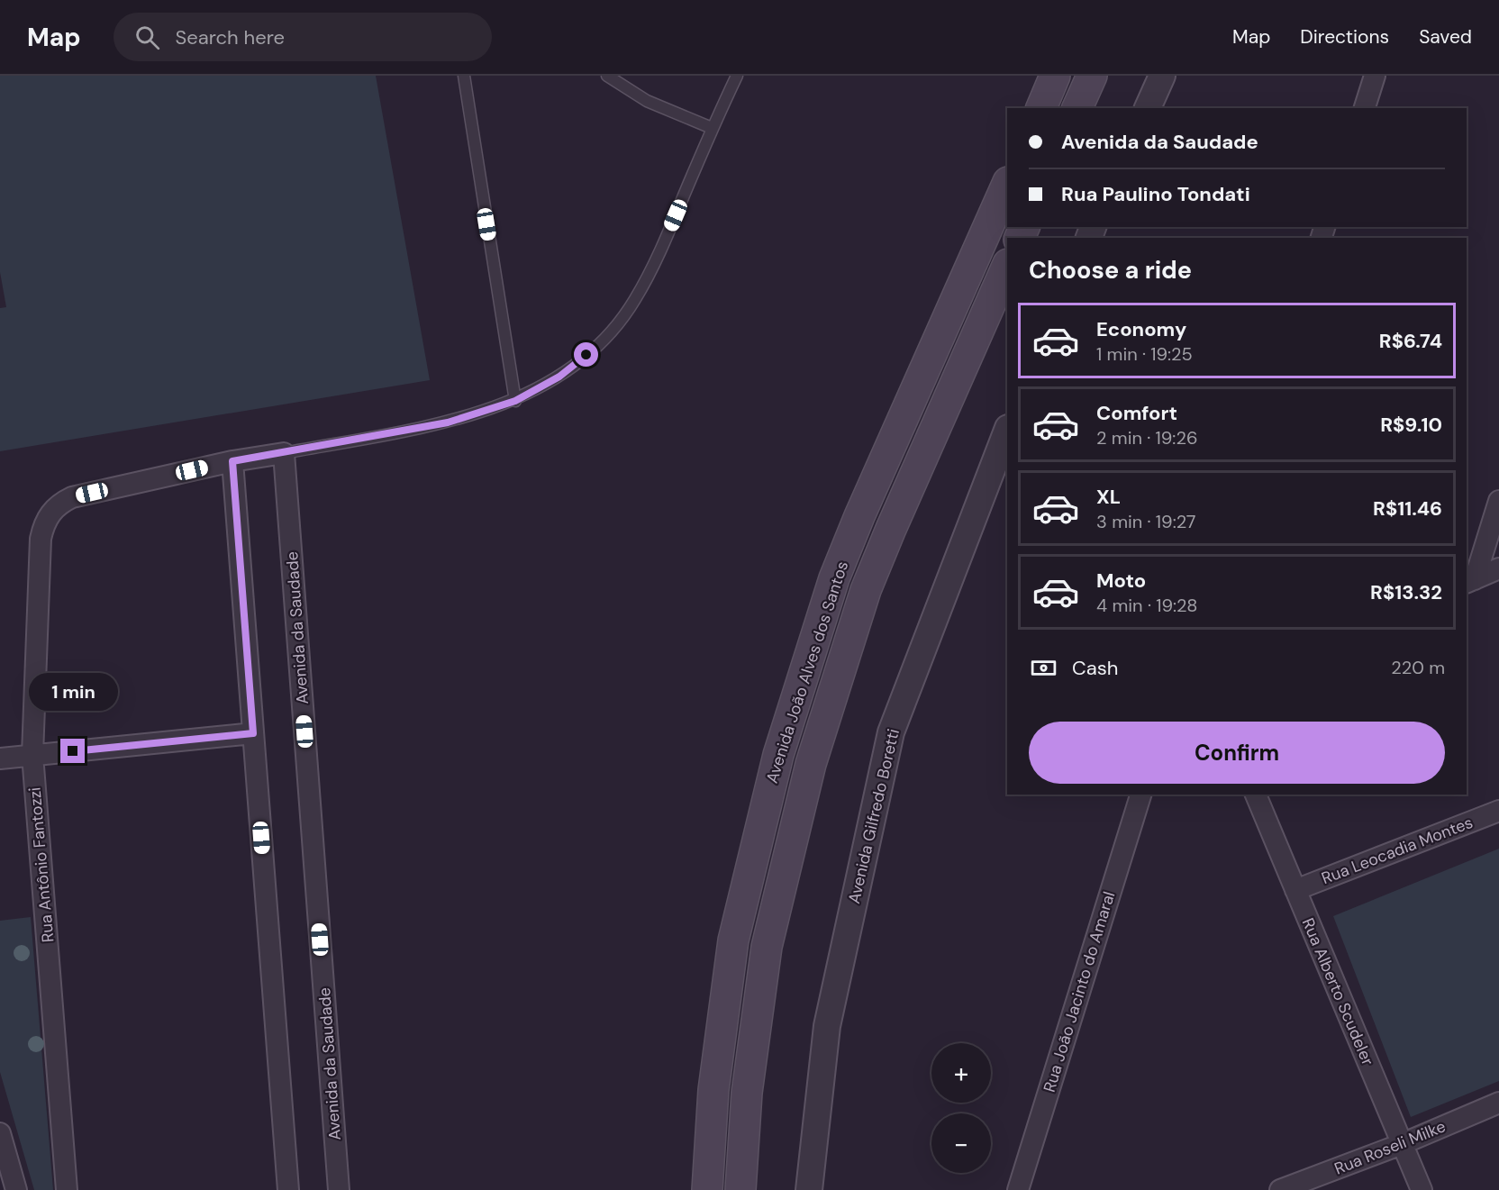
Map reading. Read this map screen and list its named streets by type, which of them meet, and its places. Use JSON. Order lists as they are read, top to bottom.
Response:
{
  "streets": {
    "main road": ["Avenida João Alves dos Santos"],
    "street": [
      "Avenida da Saudade",
      "Avenida Gilfredo Boretti",
      "Rua Leocadia Montes",
      "Rua Antônio Fantozzi",
      "Rua João Jacinto do Amaral",
      "Rua Alberto Scudeler",
      "Rua Roseli Milke"
    ]
  },
  "crossings": [
    ["Rua Leocadia Montes", "Rua Alberto Scudeler"],
    ["Rua Alberto Scudeler", "Rua Roseli Milke"]
  ],
  "page": {
    "header": "Map",
    "search": "Search here",
    "nav": ["Map", "Directions", "Saved"],
    "banner": ["Avenida da Saudade", "Rua Paulino Tondati"],
    "heading": "Choose a ride",
    "list": [
      {
        "name": "Economy",
        "note": "1 min · 19:25",
        "value": "R$6.74"
      },
      {
        "name": "Comfort",
        "note": "2 min · 19:26",
        "value": "R$9.10"
      },
      {
        "name": "XL",
        "note": "3 min · 19:27",
        "value": "R$11.46"
      },
      {
        "name": "Moto",
        "note": "4 min · 19:28",
        "value": "R$13.32"
      }
    ],
    "pay": ["Cash", "220 m"],
    "bubble": "1 min",
    "buttons": "Confirm",
    "map_buttons": ["+", "−"]
  }
}
